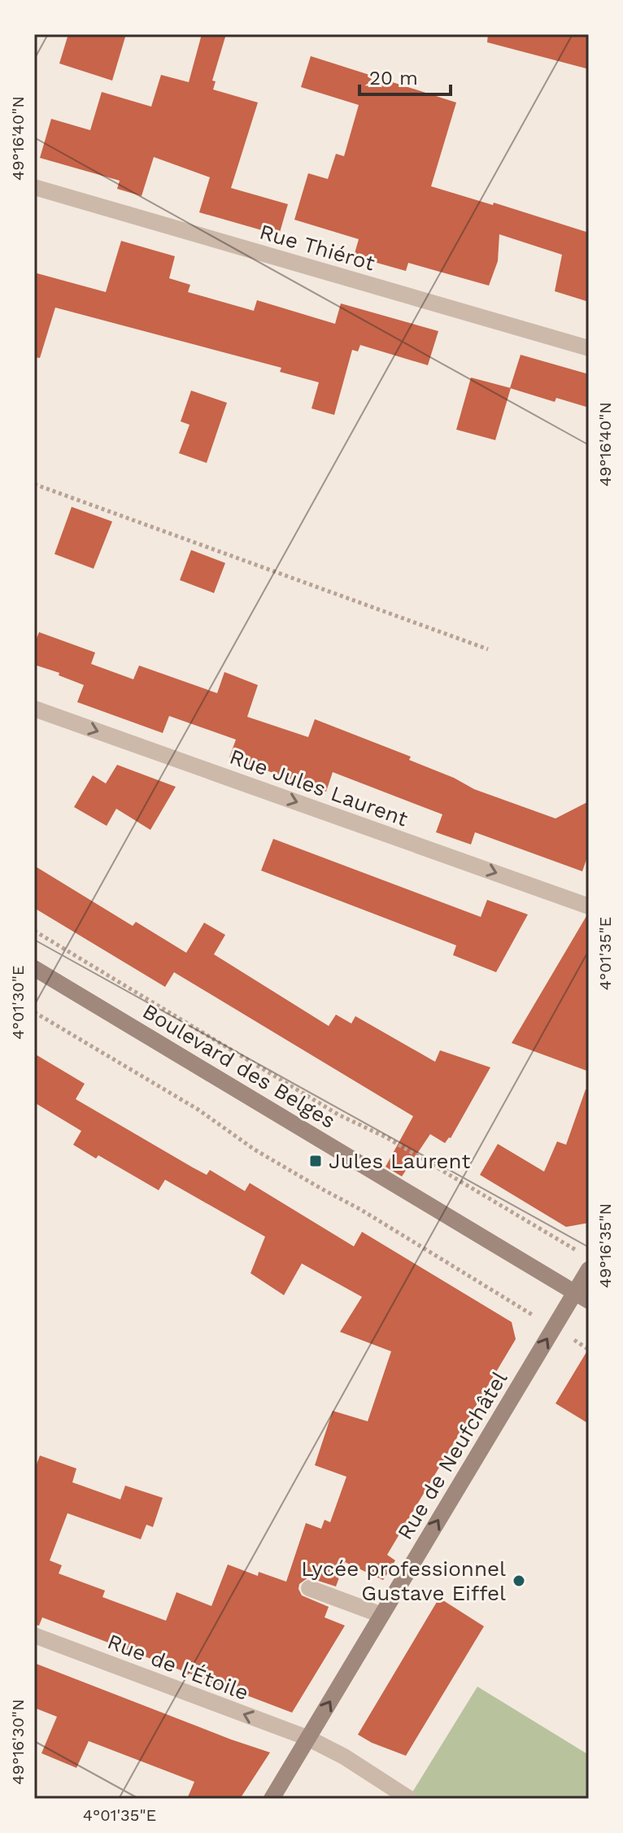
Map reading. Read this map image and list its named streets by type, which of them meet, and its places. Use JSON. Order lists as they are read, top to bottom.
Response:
{
  "streets": {
    "main road": ["Boulevard des Belges", "Rue de Neufchâtel"],
    "street": ["Rue Thiérot", "Rue Jules Laurent", "Rue de l'Étoile"]
  },
  "crossings": [
    ["Boulevard des Belges", "Rue de Neufchâtel"],
    ["Rue de Neufchâtel", "Rue de l'Étoile"]
  ],
  "one_way": ["Rue Jules Laurent", "Rue de Neufchâtel", "Rue de l'Étoile"],
  "places": {
    "transit": ["Jules Laurent"],
    "other": ["Lycée professionnel Gustave Eiffel"]
  },
  "scale_bar": "20 m",
  "coordinates": [
    "49°16'40\"N",
    "4°01'35\"E",
    "4°01'30\"E",
    "49°16'35\"N",
    "49°16'30\"N"
  ]
}
